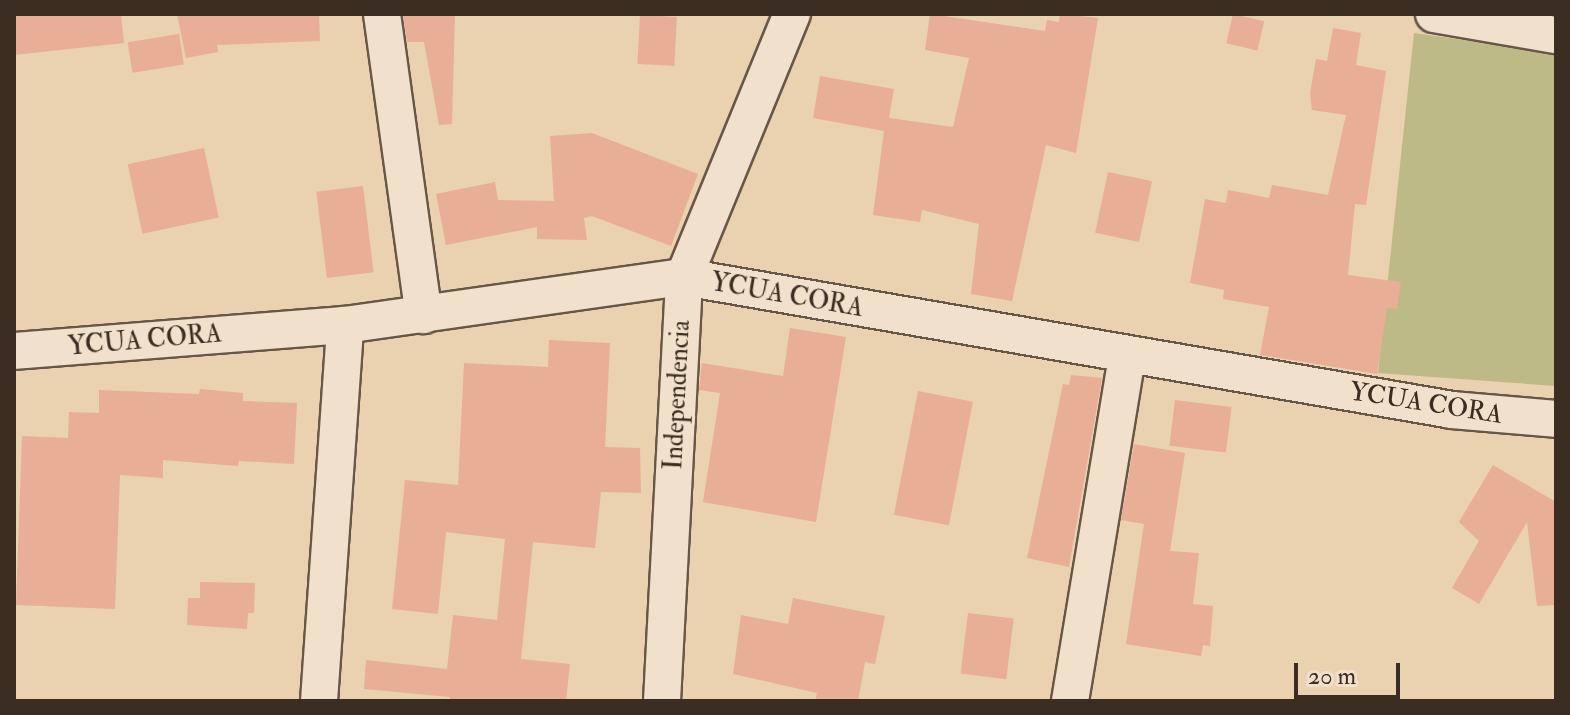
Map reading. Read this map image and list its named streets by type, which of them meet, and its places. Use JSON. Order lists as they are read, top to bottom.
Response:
{
  "streets": {
    "street": ["YCUA CORA", "Independencia"]
  },
  "crossings": [
    ["YCUA CORA", "Independencia"]
  ],
  "scale_bar": "20 m"
}
